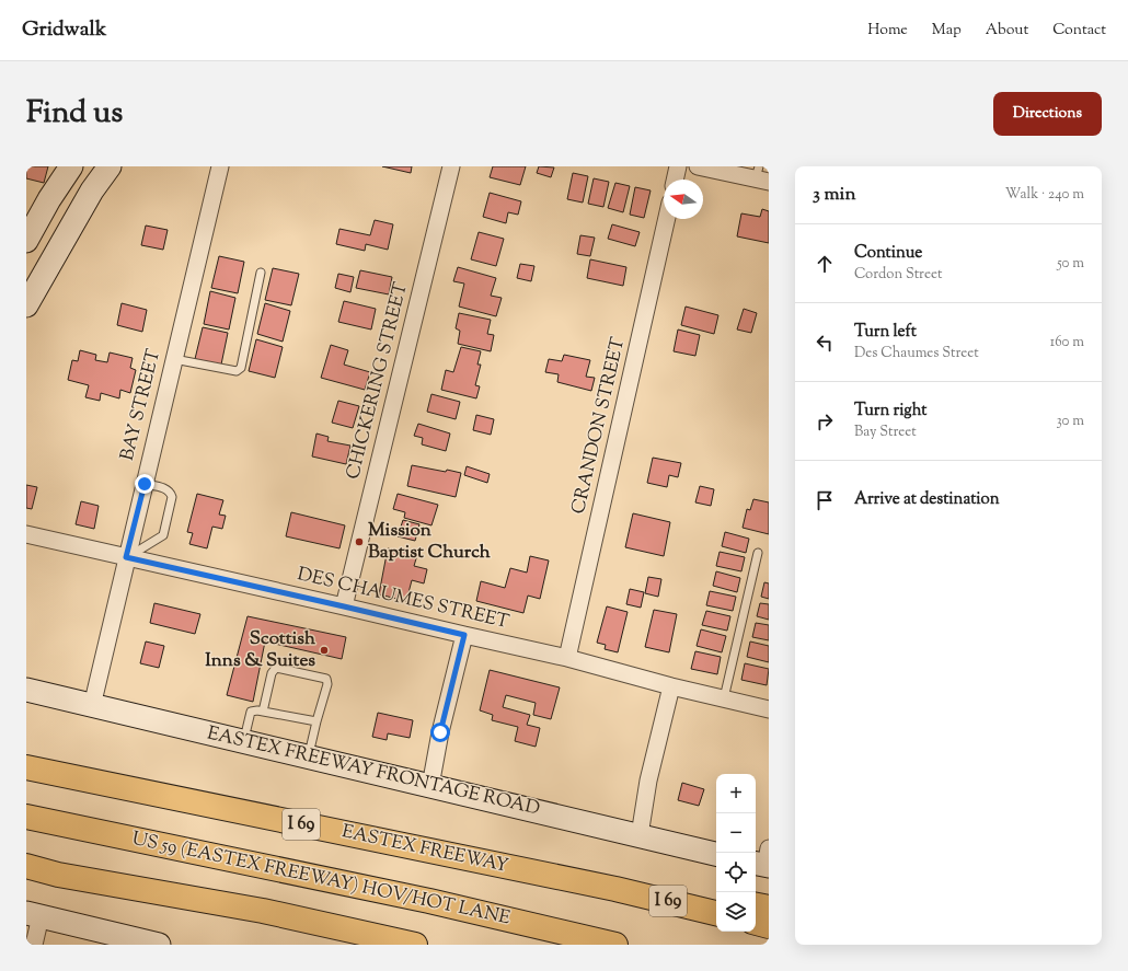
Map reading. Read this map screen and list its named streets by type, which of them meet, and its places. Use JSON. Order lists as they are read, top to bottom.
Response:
{
  "streets": {
    "highway": ["I 69", "EASTEX FREEWAY", "US 59 (EASTEX FREEWAY) HOV/HOT LANE"],
    "main road": ["EASTEX FREEWAY FRONTAGE ROAD"],
    "street": [
      "CHICKERING STREET",
      "BAY STREET",
      "CRANDON STREET",
      "DES CHAUMES STREET"
    ]
  },
  "crossings": [
    ["CHICKERING STREET", "DES CHAUMES STREET"],
    ["BAY STREET", "DES CHAUMES STREET"],
    ["BAY STREET", "EASTEX FREEWAY FRONTAGE ROAD"],
    ["CRANDON STREET", "DES CHAUMES STREET"]
  ],
  "places": ["Mission Baptist Church", "Scottish Inns & Suites"],
  "north": "left",
  "page": {
    "header": "Gridwalk",
    "nav": [
      "Home",
      "Map",
      "About",
      "Contact"
    ],
    "title": "Find us",
    "buttons": "Directions",
    "heading": ["3 min", "Walk · 240 m"],
    "list": [
      ["Continue", "Cordon Street", "50 m"],
      ["Turn left", "Des Chaumes Street", "160 m"],
      ["Turn right", "Bay Street", "30 m"],
      "Arrive at destination"
    ],
    "map_buttons": ["+", "−"]
  }
}
